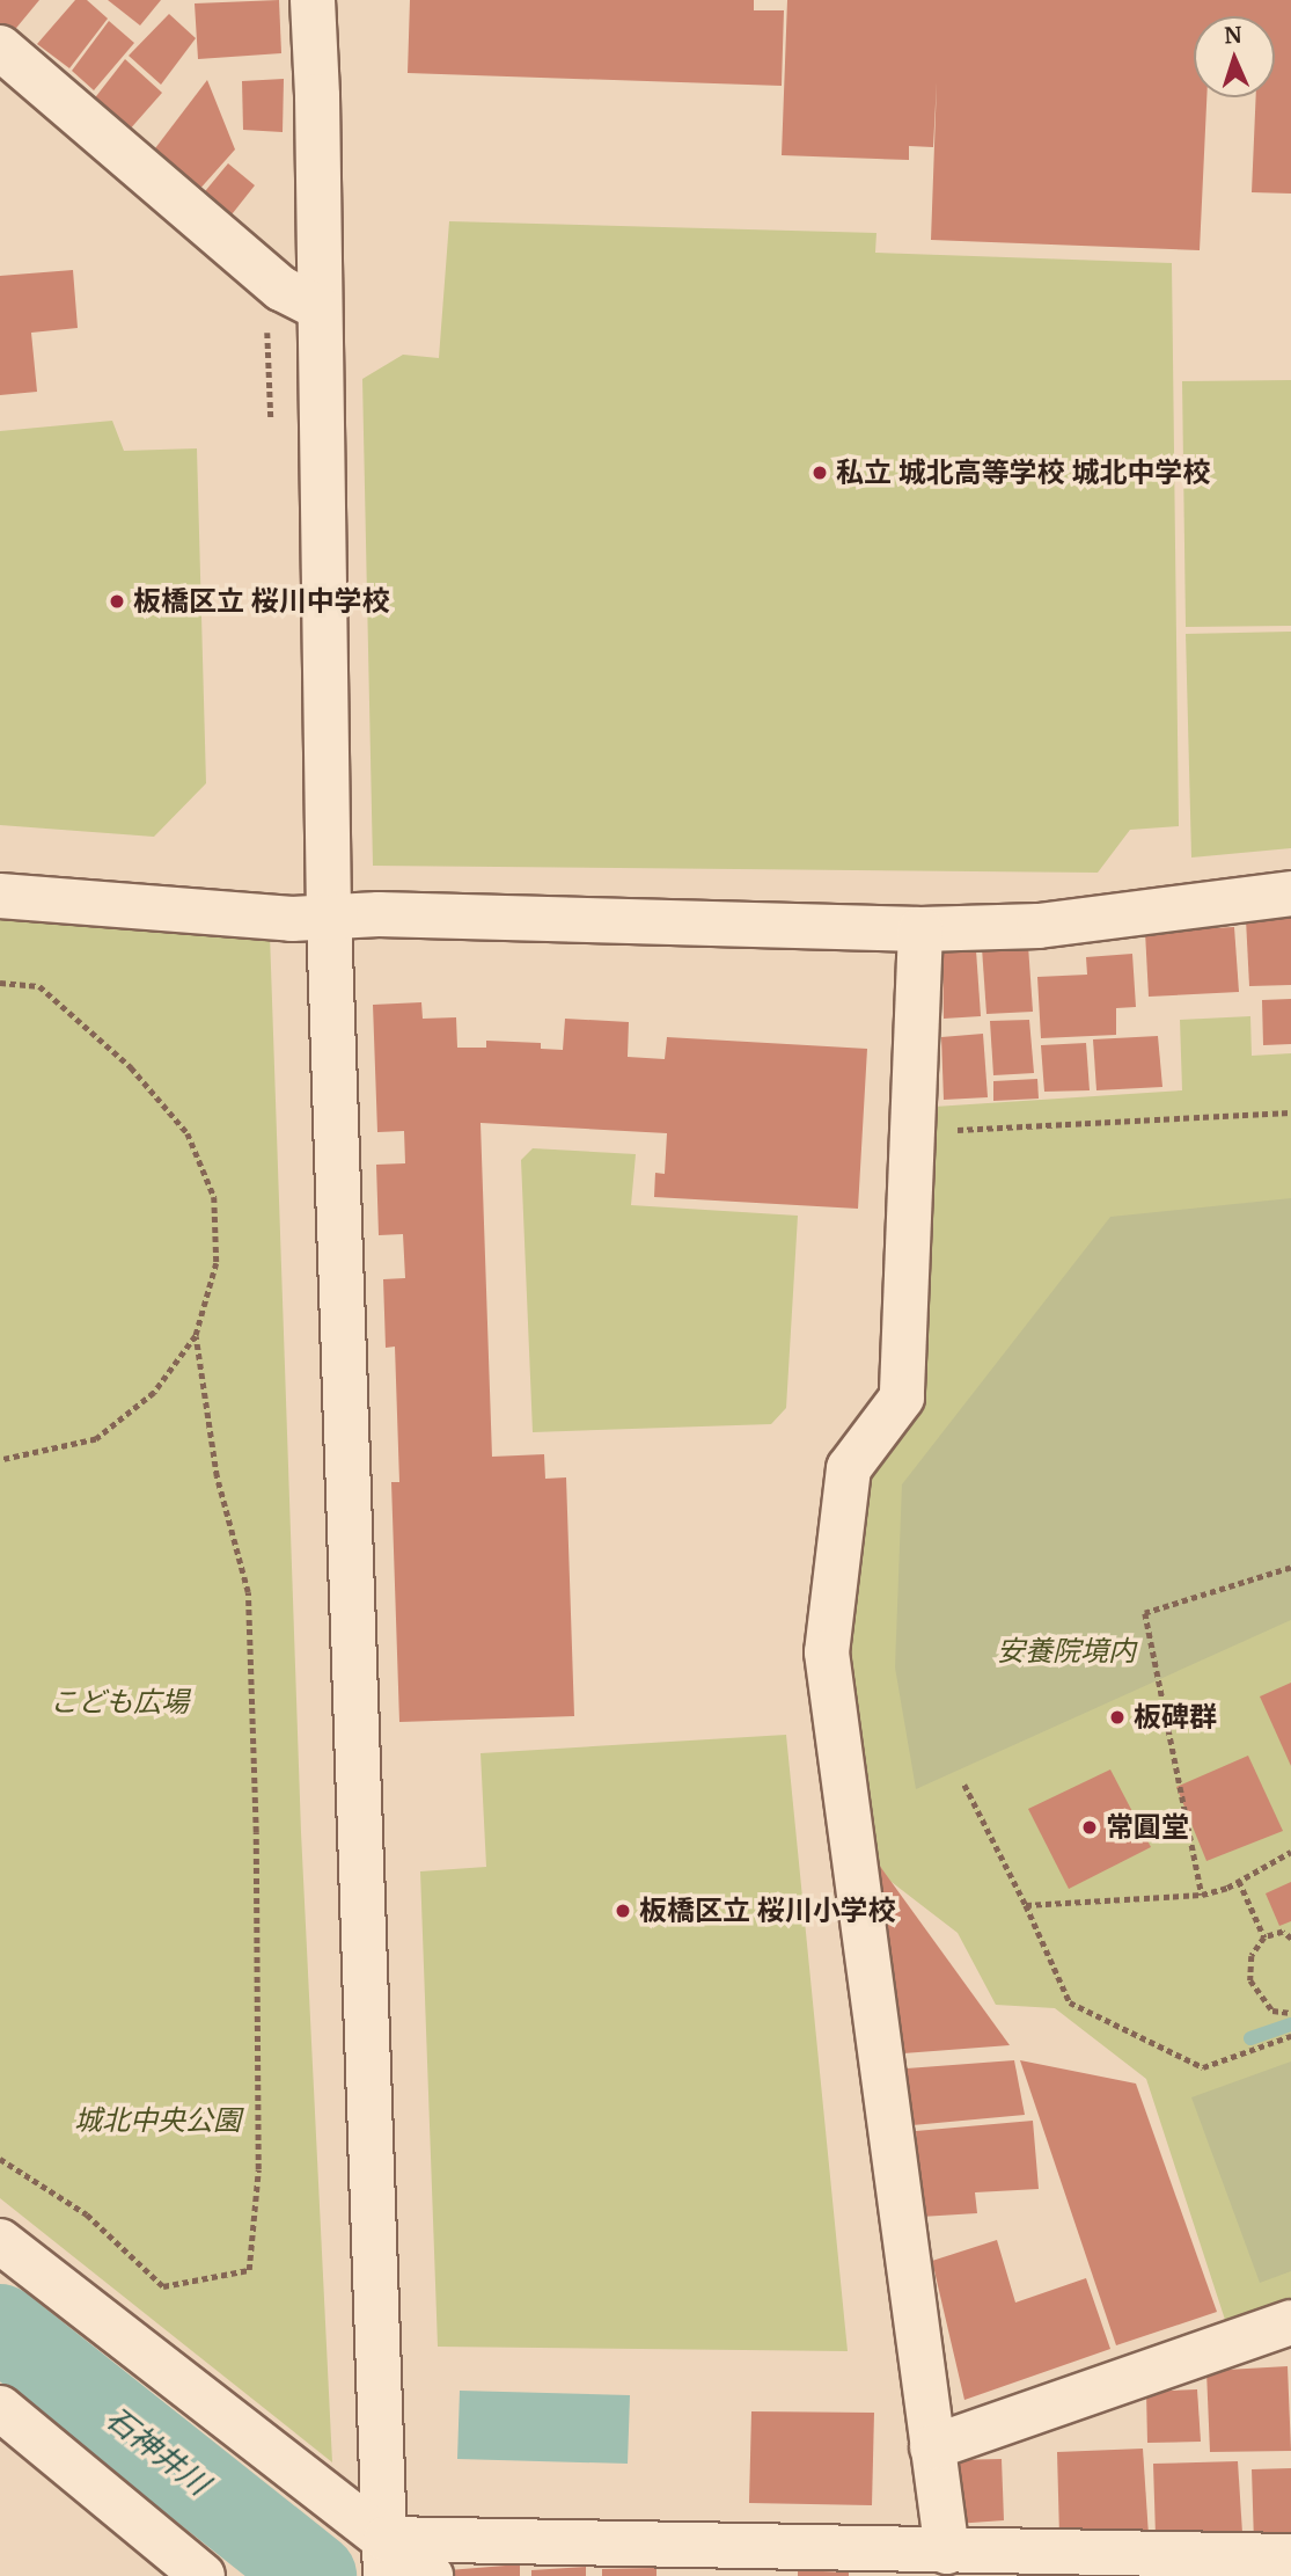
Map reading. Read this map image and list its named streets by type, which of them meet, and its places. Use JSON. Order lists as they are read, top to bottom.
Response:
{
  "water": ["石神井川"],
  "parks": ["安養院境内", "こども広場", "城北中央公園"],
  "places": [
    "私立 城北高等学校 城北中学校",
    "板橋区立 桜川中学校",
    "板碑群",
    "常圓堂",
    "板橋区立 桜川小学校"
  ],
  "north": "top"
}
